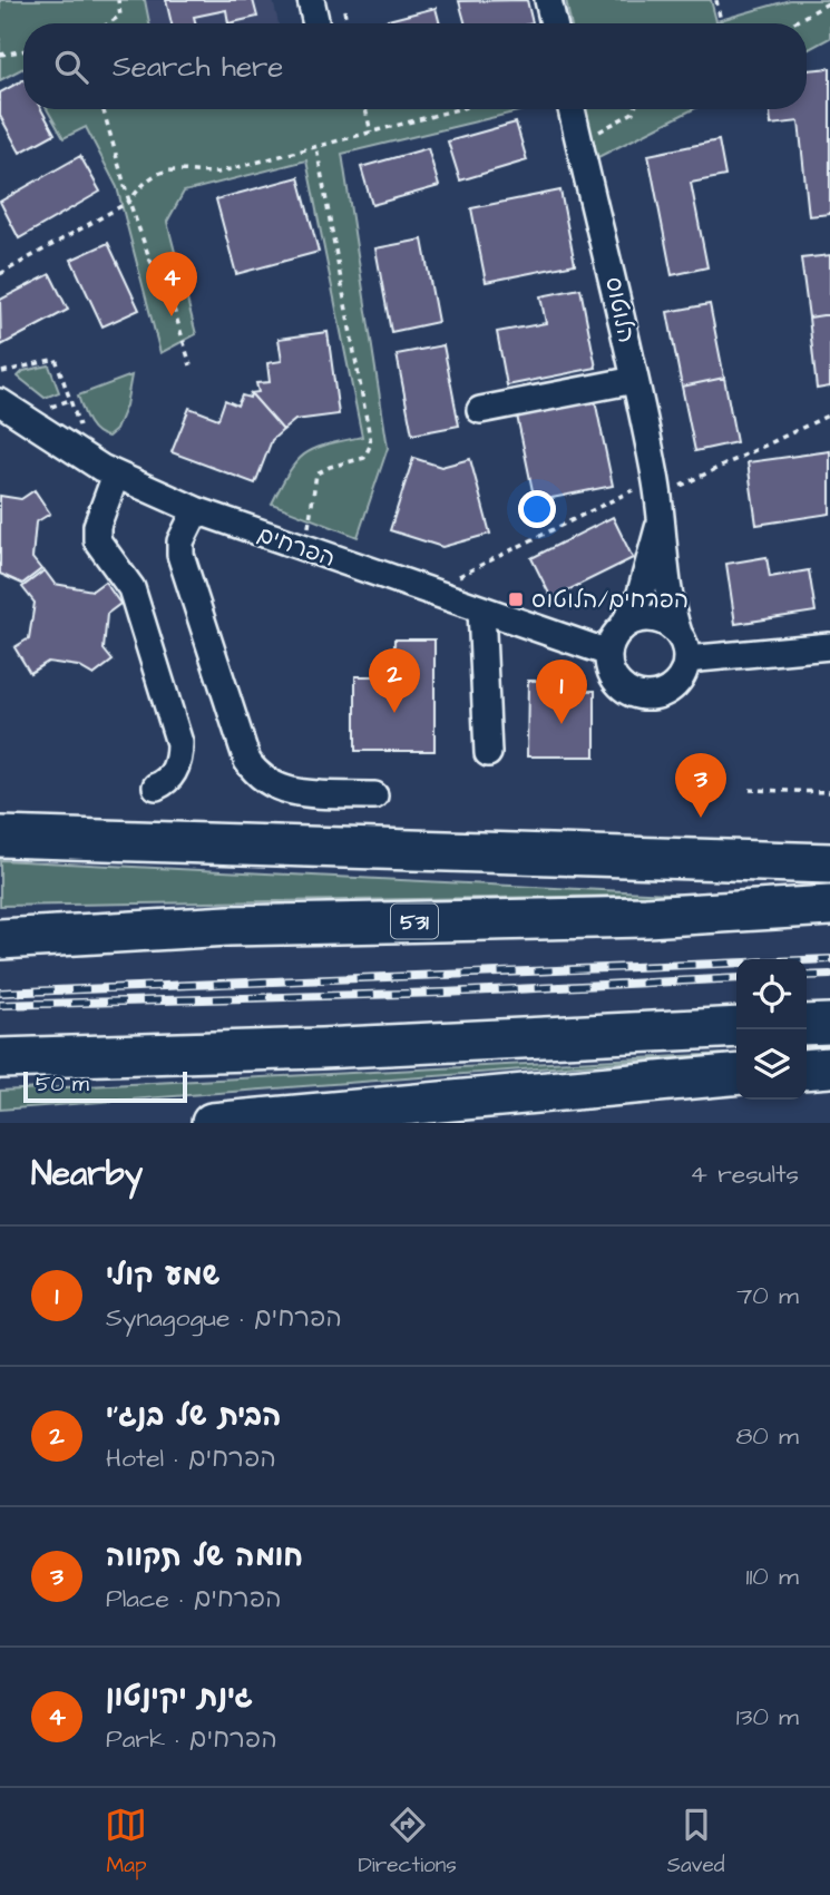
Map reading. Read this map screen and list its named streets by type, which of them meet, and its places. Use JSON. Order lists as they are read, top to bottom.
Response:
{
  "streets": {
    "highway": ["531"],
    "street": ["הלוטוס", "הפרחים"]
  },
  "crossings": [
    ["הלוטוס", "הפרחים"]
  ],
  "places": {
    "transit": ["הפרחים/הלוטוס"]
  },
  "scale_bar": "50 m",
  "page": {
    "search": "Search here",
    "pins": [
      "4",
      "2",
      "1",
      "3"
    ],
    "scale": "50 m",
    "heading": ["Nearby", "4 results"],
    "list": [
      {
        "mark": "1",
        "name": "שמע קולי",
        "note": "Synagogue · הפרחים",
        "value": "70 m"
      },
      {
        "mark": "2",
        "name": "הבית של בנג'י",
        "note": "Hotel · הפרחים",
        "value": "80 m"
      },
      {
        "mark": "3",
        "name": "חומה של תקווה",
        "note": "Place · הפרחים",
        "value": "110 m"
      },
      {
        "mark": "4",
        "name": "גינת יקינטון",
        "note": "Park · הפרחים",
        "value": "130 m"
      }
    ],
    "nav": ["Map", "Directions", "Saved"]
  }
}
